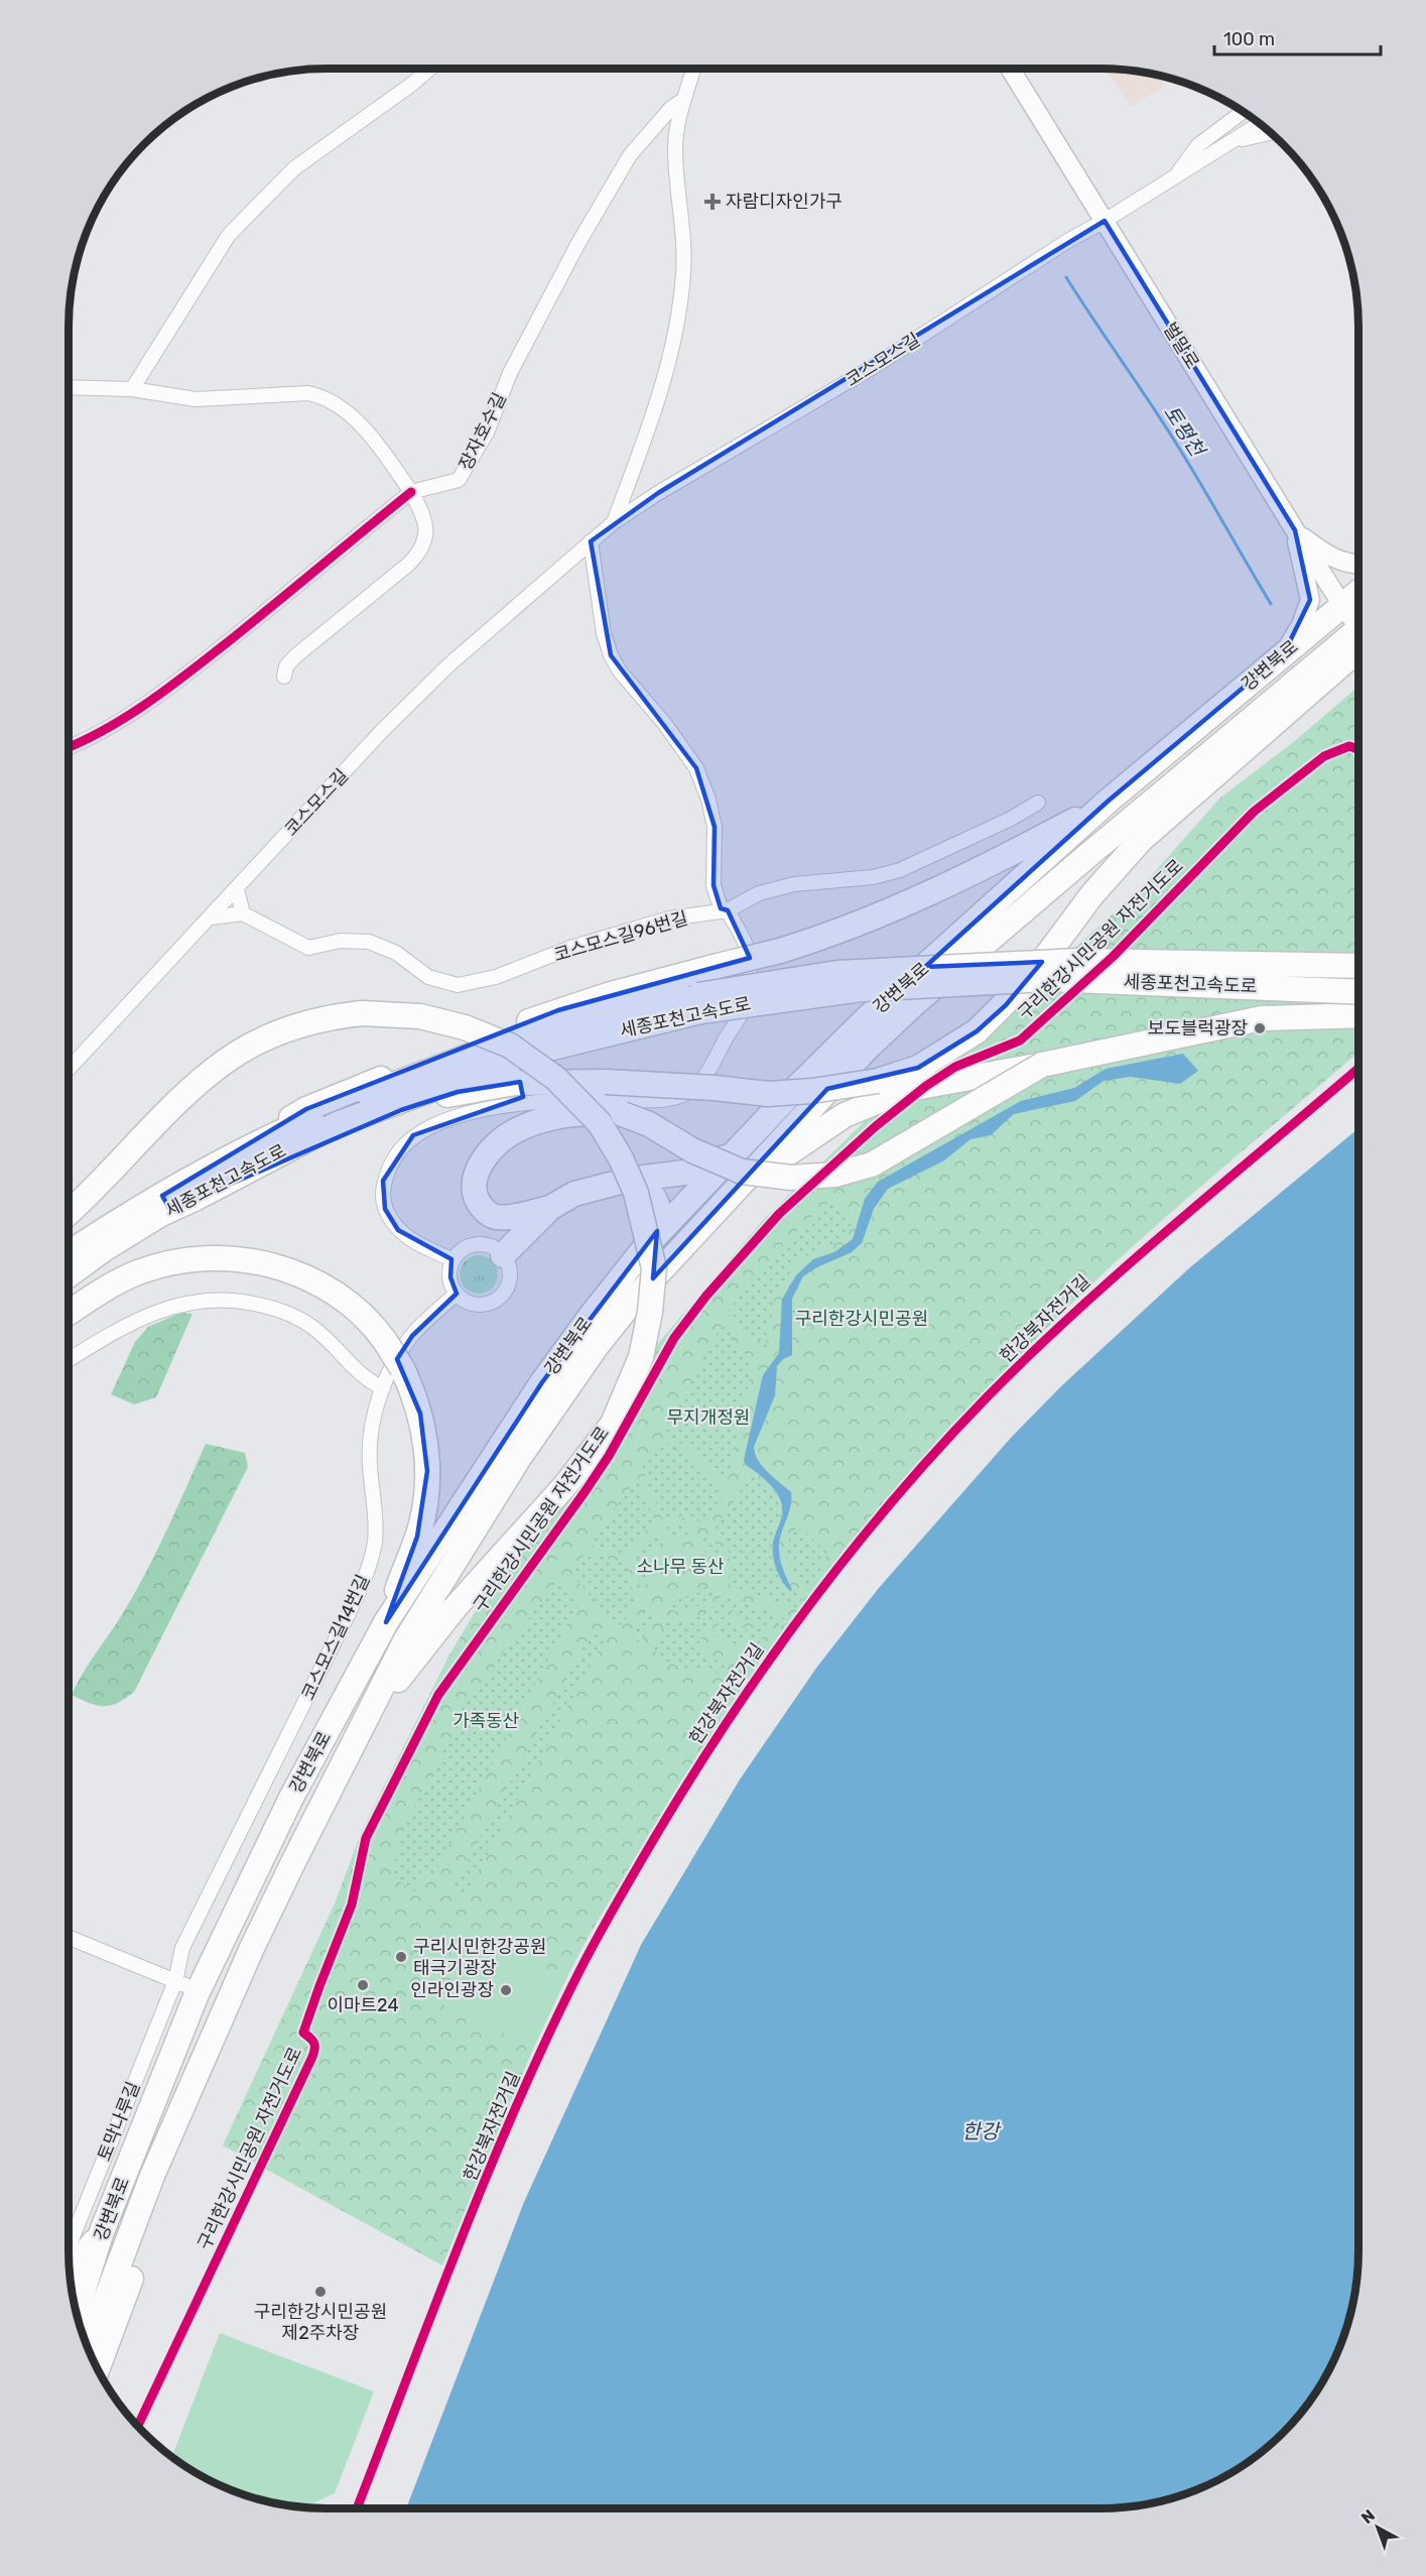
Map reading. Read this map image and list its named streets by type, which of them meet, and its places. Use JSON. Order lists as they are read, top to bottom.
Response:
{
  "streets": {
    "highway": ["강변북로", "세종포천고속도로"],
    "street": [
      "벌말로",
      "코스모스길",
      "장자호수길",
      "코스모스길96번길",
      "코스모스길14번길",
      "토막나루길"
    ],
    "cycle path": ["구리한강시민공원 자전거도로", "한강북자전거길"]
  },
  "crossings": [
    ["벌말로", "코스모스길"],
    ["벌말로", "강변북로"],
    ["코스모스길14번길", "토막나루길"]
  ],
  "water": ["토평천", "한강"],
  "parks": [
    "구리한강시민공원",
    "무지개정원",
    "소나무 동산",
    "가족동산"
  ],
  "places": {
    "health": ["자람디자인가구"],
    "other": [
      "보도블럭광장",
      "구리시민한강공원 태극기광장",
      "이마트24",
      "인라인광장",
      "구리한강시민공원 제2주차장"
    ]
  },
  "scale_bar": "100 m",
  "north": "top left"
}
